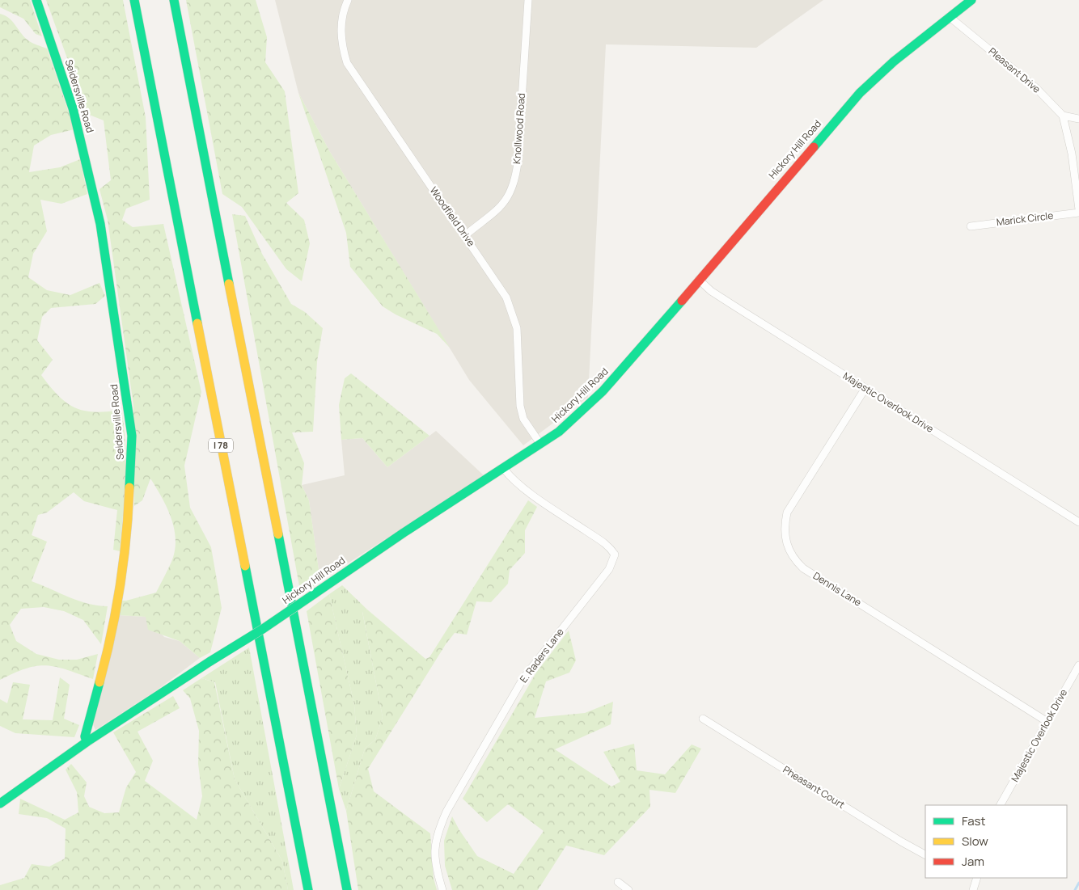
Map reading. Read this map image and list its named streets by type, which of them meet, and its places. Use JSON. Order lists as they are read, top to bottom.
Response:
{
  "streets": {
    "main road": ["Seidersville Road", "Hickory Hill Road", "I 78"],
    "street": [
      "Pleasant Drive",
      "Knollwood Road",
      "Woodfield Drive",
      "Marick Circle",
      "Majestic Overlook Drive",
      "Dennis Lane",
      "E. Raders Lane",
      "Pheasant Court"
    ]
  },
  "crossings": [
    ["Pleasant Drive", "Hickory Hill Road"],
    ["Seidersville Road", "Hickory Hill Road"],
    ["Knollwood Road", "Woodfield Drive"],
    ["Hickory Hill Road", "Woodfield Drive"],
    ["Hickory Hill Road", "Majestic Overlook Drive"],
    ["Hickory Hill Road", "E. Raders Lane"],
    ["Majestic Overlook Drive", "Dennis Lane"]
  ],
  "legend": ["Fast", "Slow", "Jam"]
}
